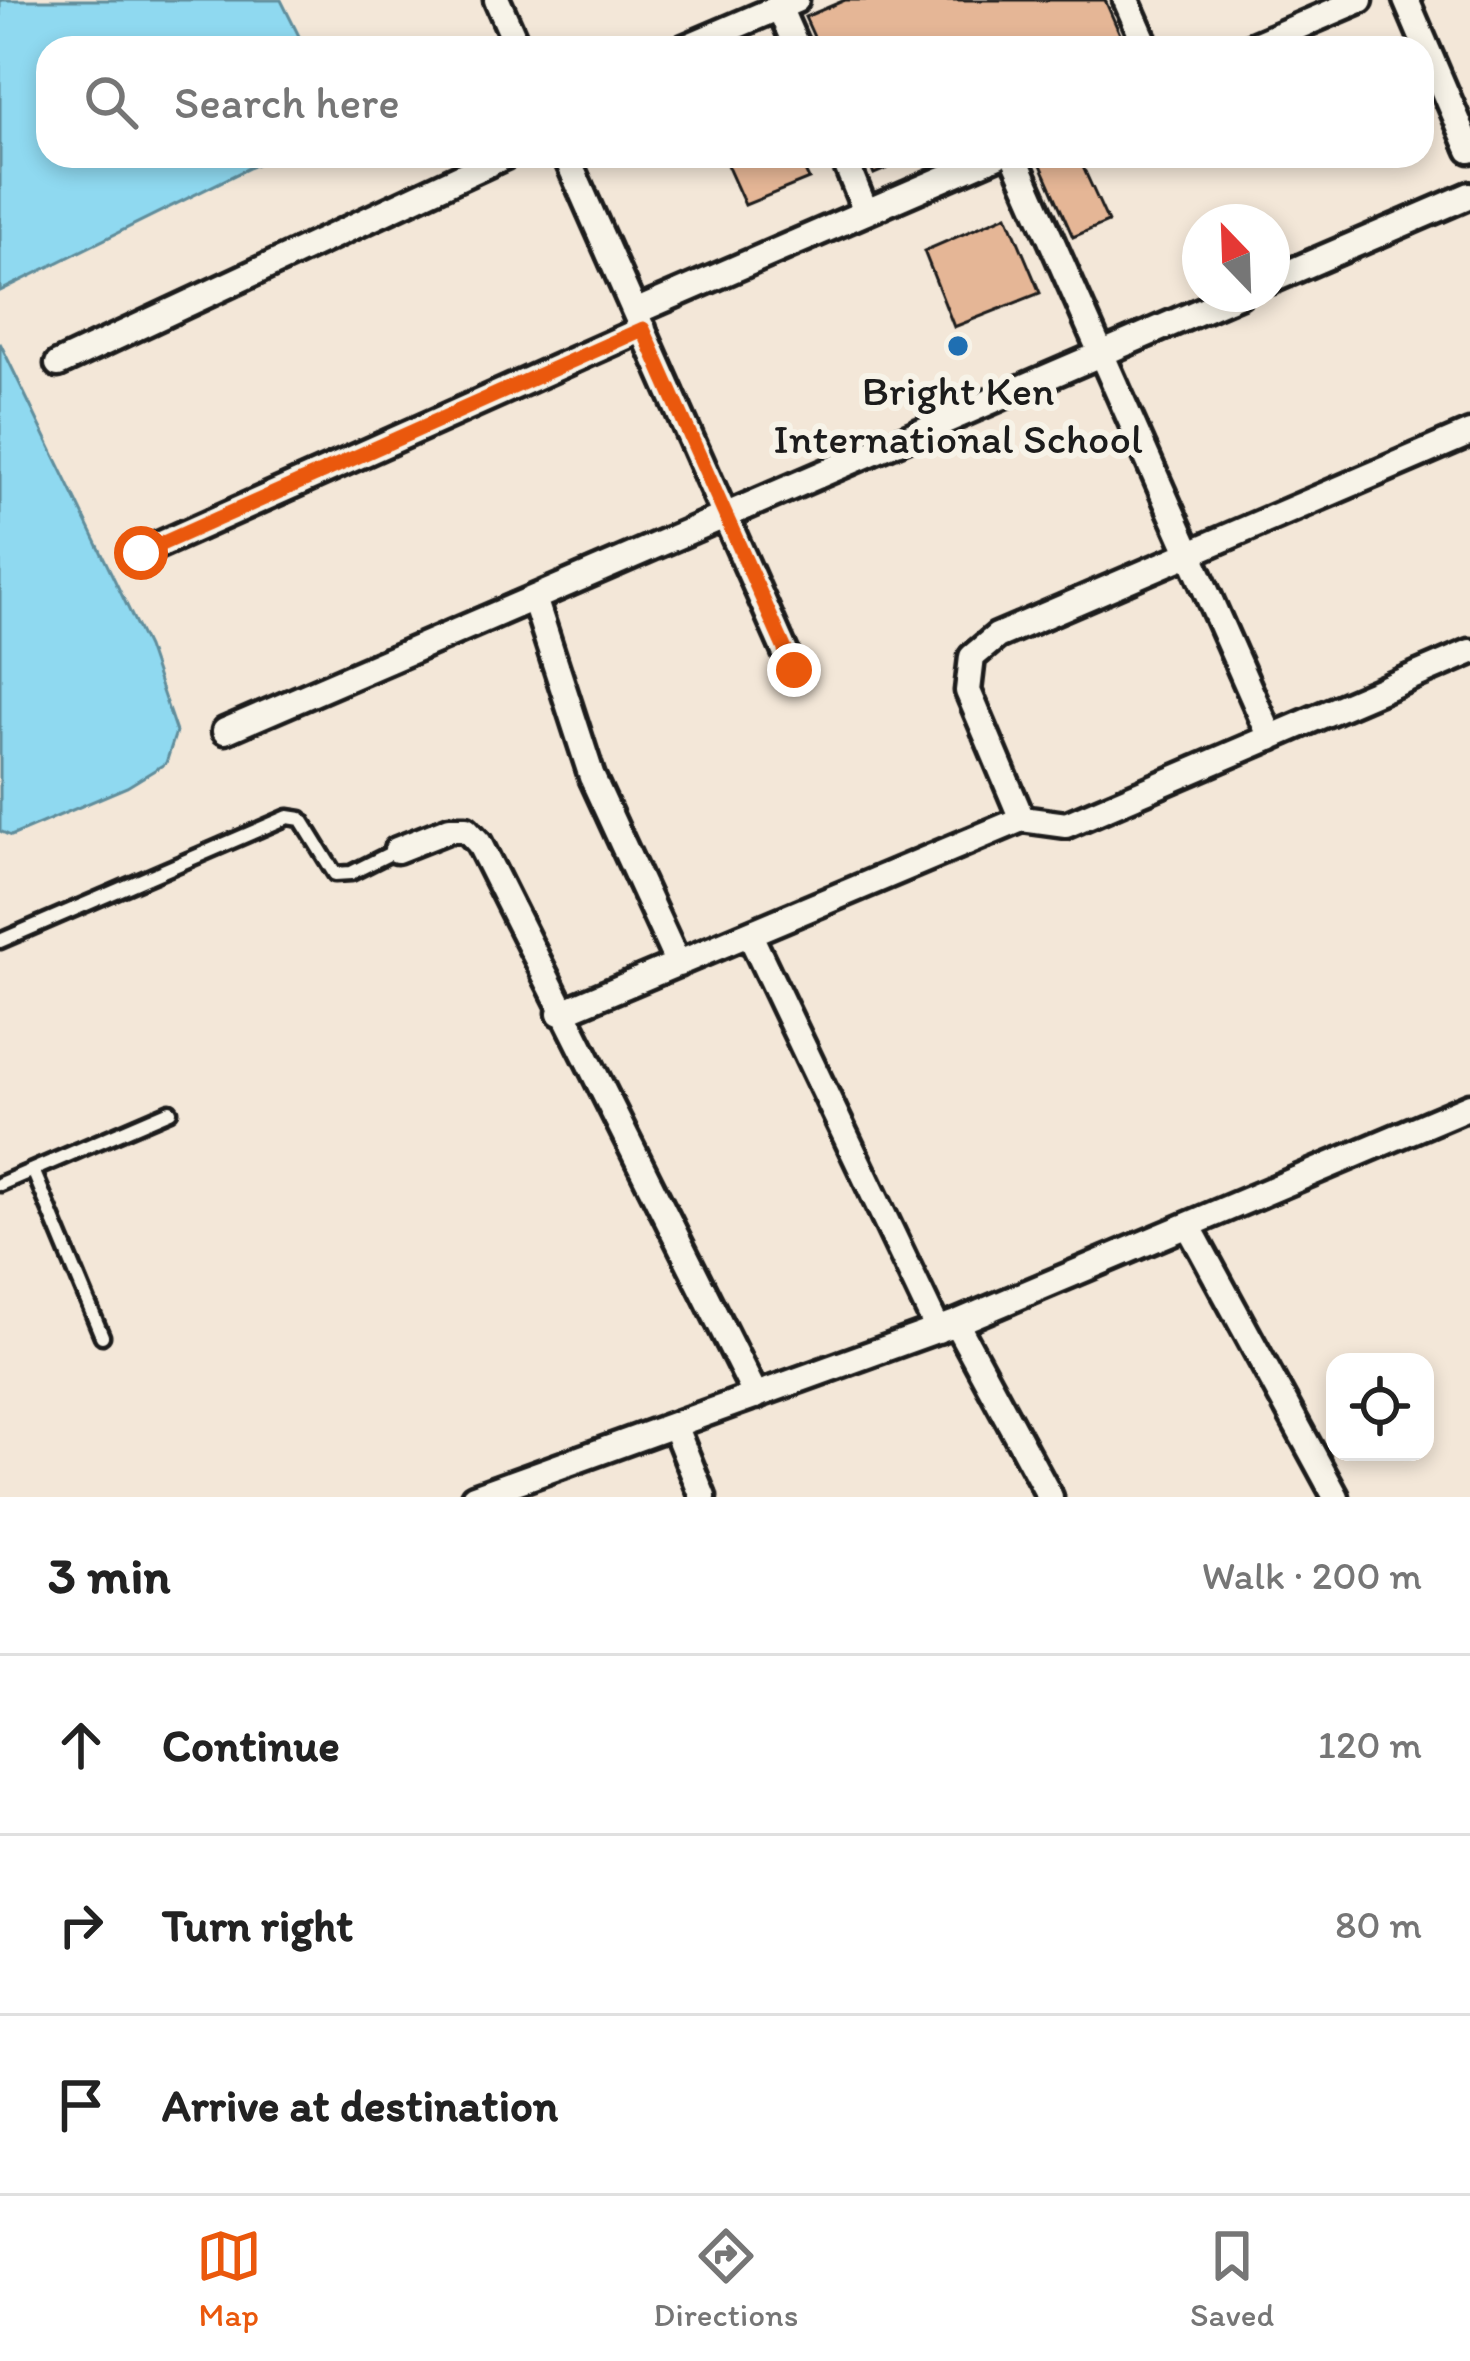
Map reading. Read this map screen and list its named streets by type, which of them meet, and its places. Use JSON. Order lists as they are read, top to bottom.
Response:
{
  "places": ["Bright Ken International School"],
  "north": "top left",
  "page": {
    "search": "Search here",
    "heading": ["3 min", "Walk · 200 m"],
    "list": [
      ["Continue", "120 m"],
      ["Turn right", "80 m"],
      "Arrive at destination"
    ],
    "nav": ["Map", "Directions", "Saved"]
  }
}
